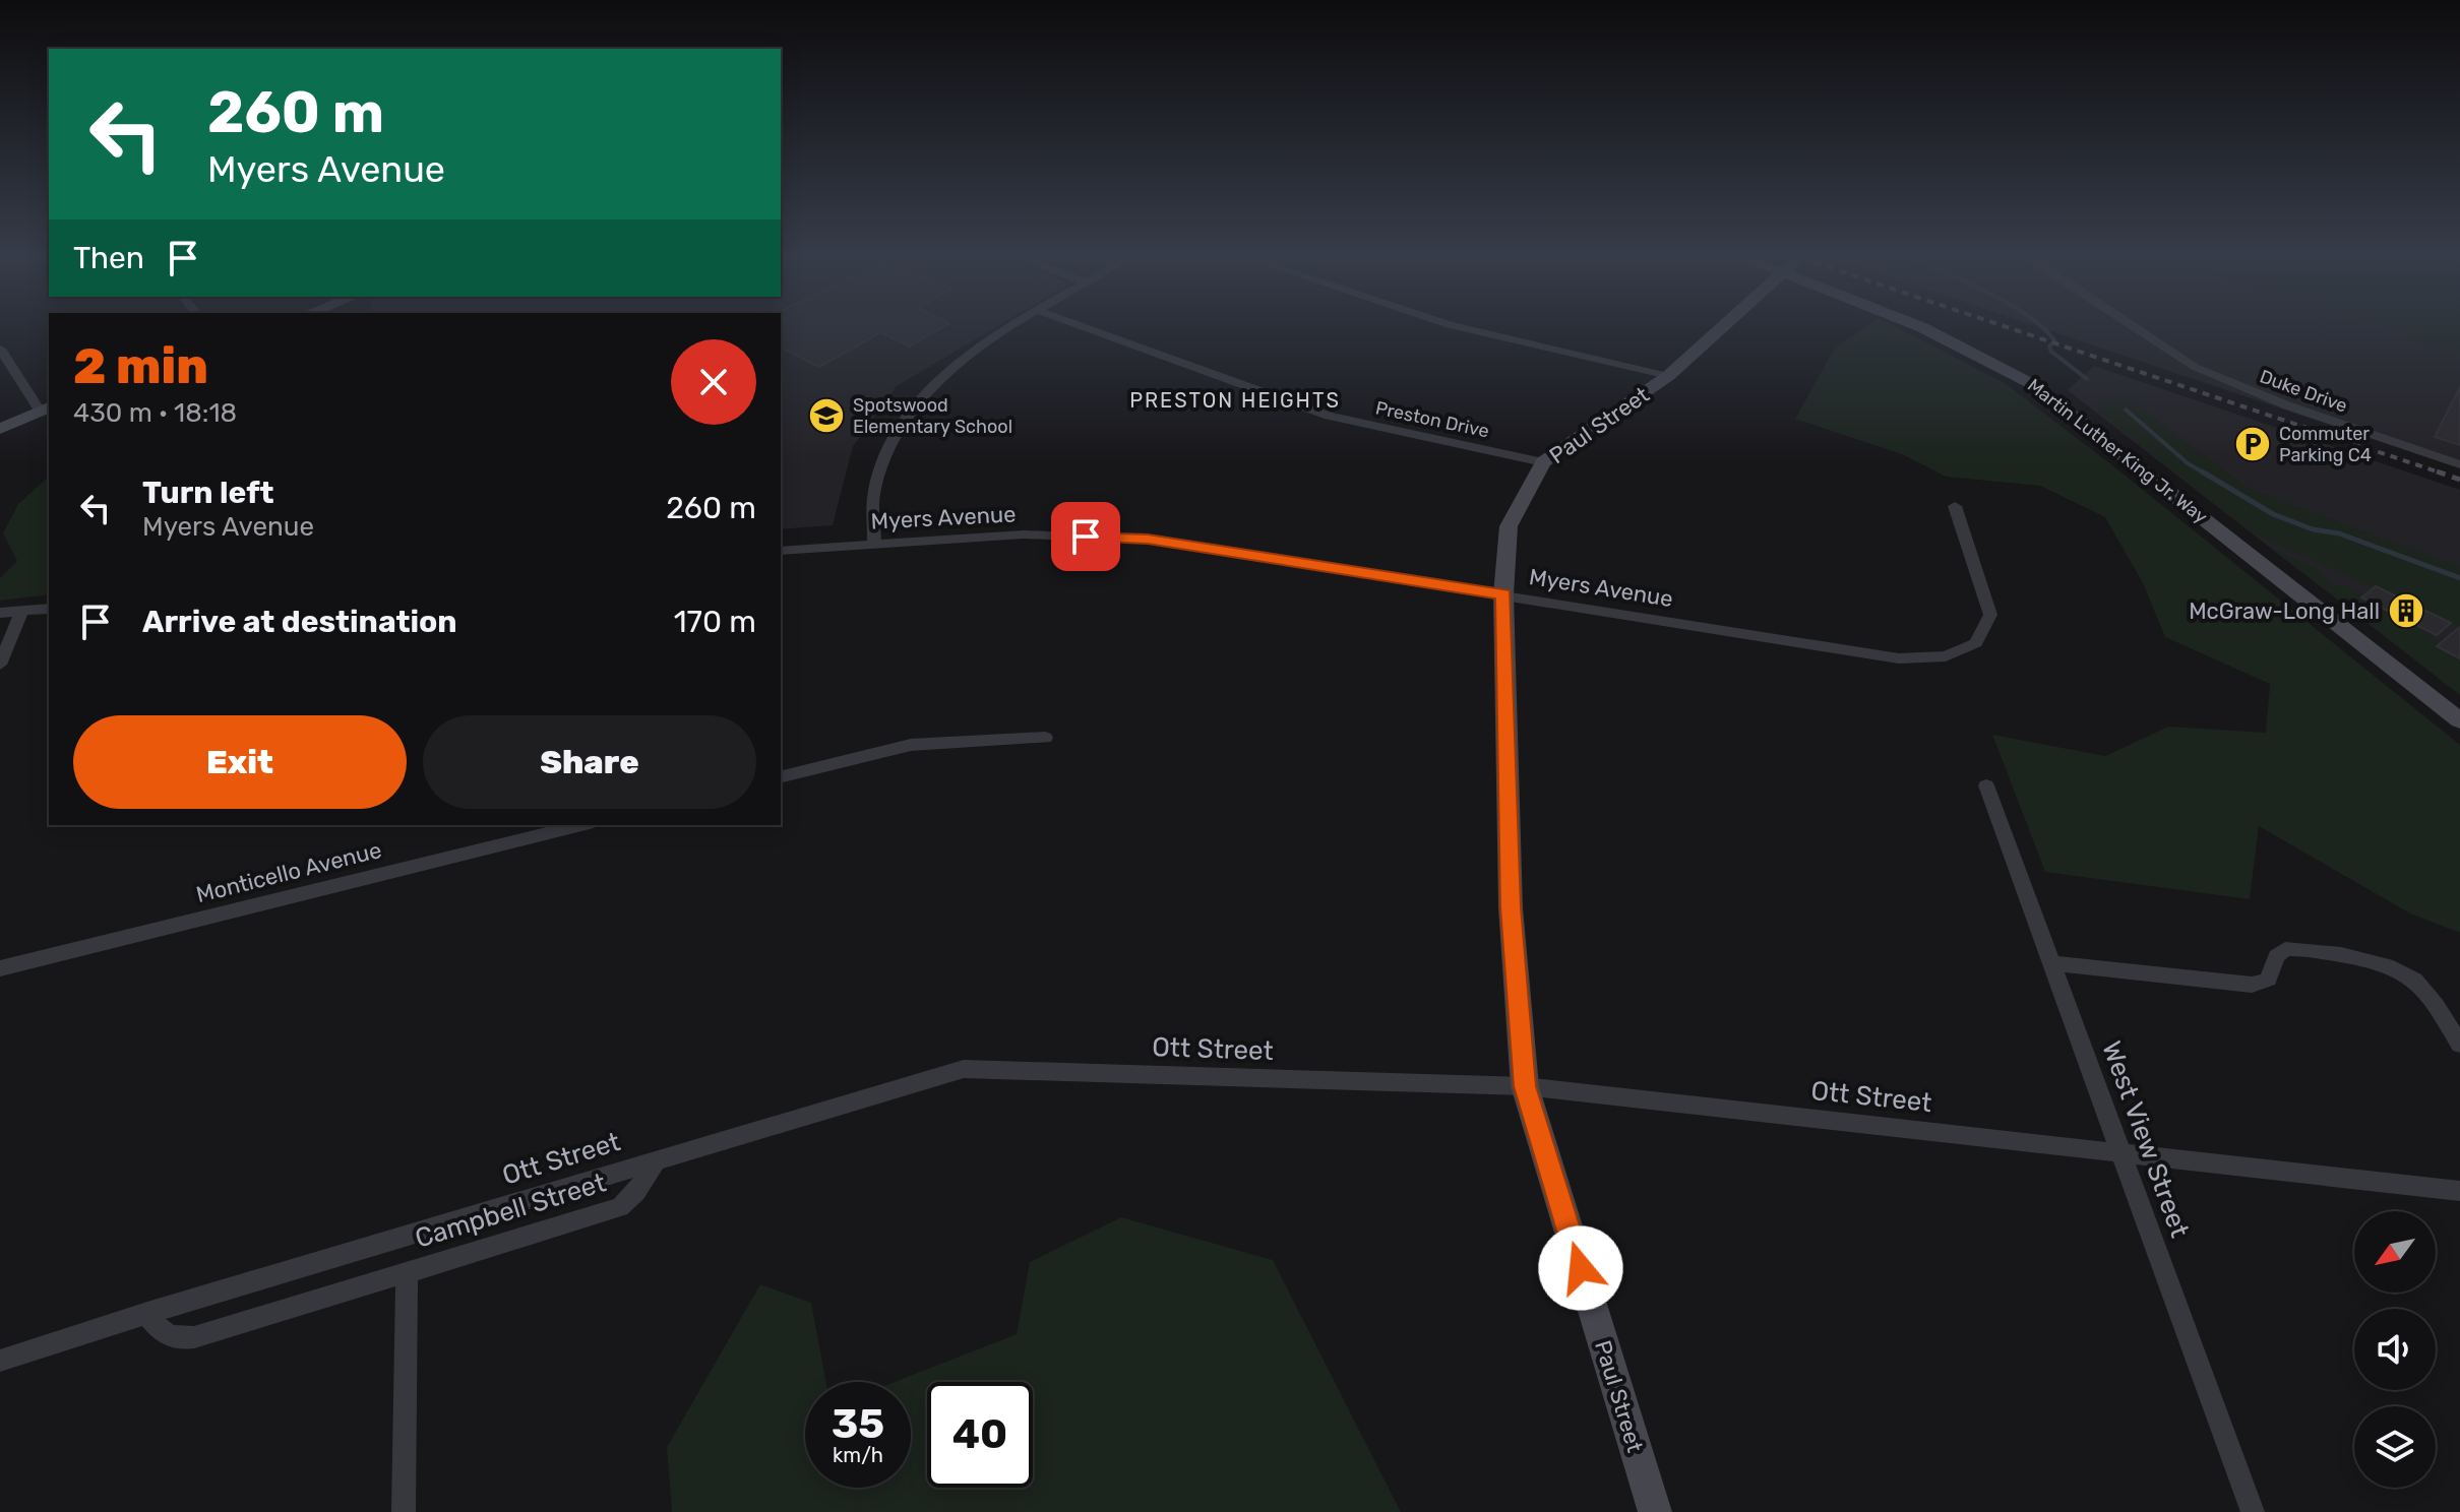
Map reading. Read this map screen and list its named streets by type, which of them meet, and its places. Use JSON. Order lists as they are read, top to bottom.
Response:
{
  "streets": {
    "street": [
      "Duke Drive",
      "Preston Drive",
      "Paul Street",
      "Martin Luther King Jr. Way",
      "Myers Avenue",
      "Monticello Avenue",
      "Ott Street",
      "West View Street",
      "Campbell Street"
    ]
  },
  "crossings": [
    ["Preston Drive", "Paul Street"],
    ["Paul Street", "Myers Avenue"],
    ["Paul Street", "Ott Street"],
    ["Ott Street", "West View Street"],
    ["Ott Street", "Campbell Street"]
  ],
  "districts": ["PRESTON HEIGHTS"],
  "places": {
    "school or university": ["Spotswood Elementary School"],
    "parking": ["Commuter Parking C4"],
    "building": ["McGraw-Long Hall"]
  },
  "north": "bottom left",
  "page": {
    "turn": ["260 m", "Myers Avenue"],
    "then": "Then",
    "heading": ["2 min", "430 m · 18:18"],
    "list": [
      {
        "name": "Turn left",
        "note": "Myers Avenue",
        "value": "260 m"
      },
      {
        "name": "Arrive at destination",
        "value": "170 m"
      }
    ],
    "buttons": ["Exit", "Share"],
    "speed": "35 km/h",
    "limit": "40"
  }
}
